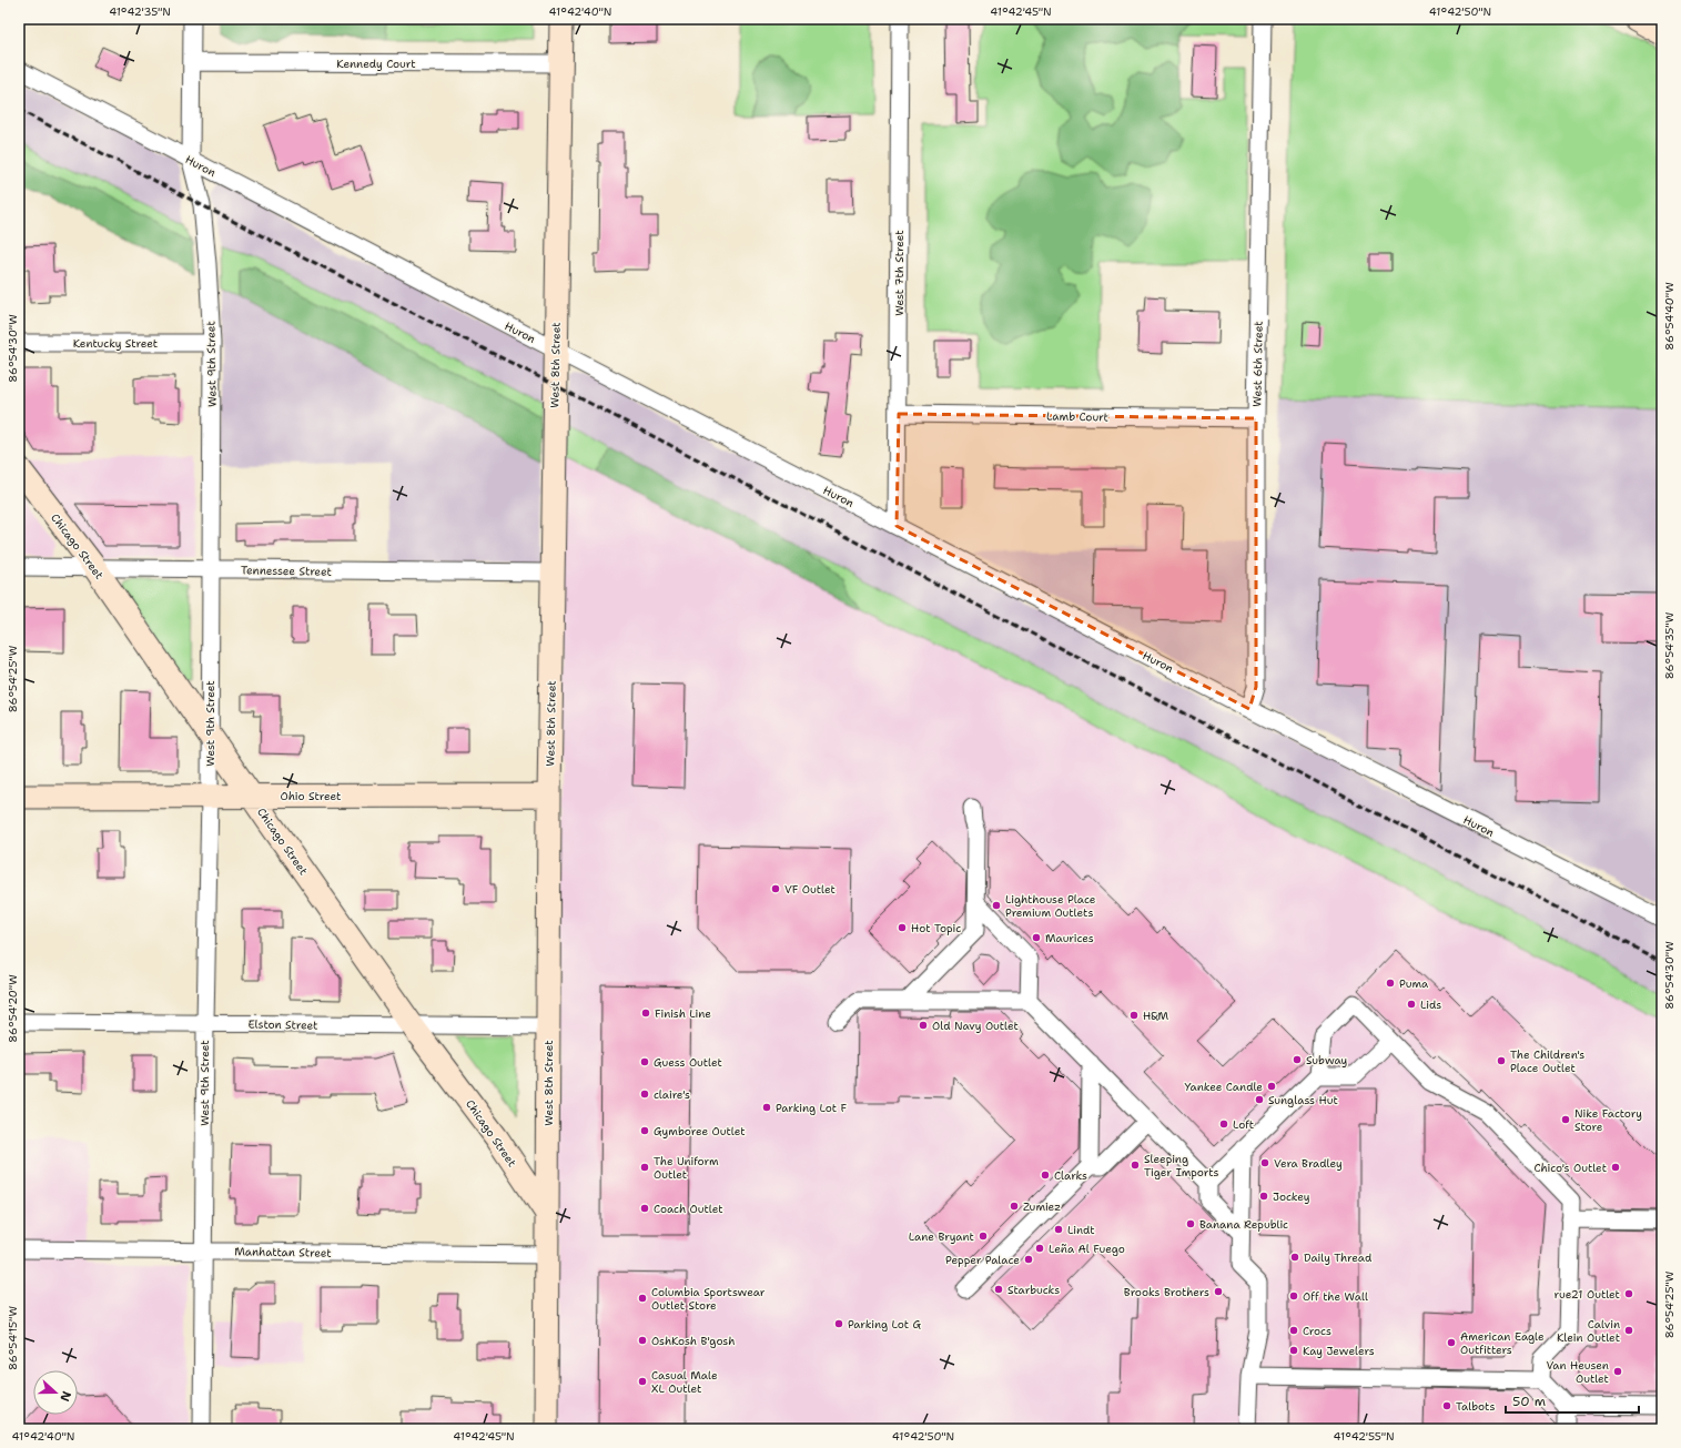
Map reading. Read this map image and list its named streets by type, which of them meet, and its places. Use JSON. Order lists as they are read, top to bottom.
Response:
{
  "streets": {
    "street": [
      "Kennedy Court",
      "Huron",
      "West 7th Street",
      "Kentucky Street",
      "West 9th Street",
      "West 6th Street",
      "West 8th Street",
      "Lamb Court",
      "Chicago Street",
      "Tennessee Street",
      "Ohio Street",
      "Elston Street",
      "Manhattan Street"
    ]
  },
  "crossings": [
    ["Kennedy Court", "West 9th Street"],
    ["Kennedy Court", "West 8th Street"],
    ["Huron", "West 7th Street"],
    ["Huron", "West 9th Street"],
    ["Huron", "West 6th Street"],
    ["Huron", "West 8th Street"],
    ["West 7th Street", "Lamb Court"],
    ["Kentucky Street", "West 9th Street"],
    ["West 9th Street", "Chicago Street"],
    ["West 9th Street", "Tennessee Street"],
    ["West 9th Street", "Ohio Street"],
    ["West 9th Street", "Elston Street"],
    ["West 9th Street", "Manhattan Street"],
    ["West 6th Street", "Lamb Court"],
    ["West 8th Street", "Chicago Street"],
    ["West 8th Street", "Tennessee Street"],
    ["West 8th Street", "Ohio Street"],
    ["West 8th Street", "Elston Street"],
    ["West 8th Street", "Manhattan Street"],
    ["Chicago Street", "Tennessee Street"],
    ["Chicago Street", "Ohio Street"],
    ["Chicago Street", "Elston Street"]
  ],
  "places": [
    "VF Outlet",
    "Lighthouse Place Premium Outlets",
    "Hot Topic",
    "Maurices",
    "Puma",
    "Lids",
    "Finish Line",
    "H&M",
    "Old Navy Outlet",
    "Subway",
    "The Children's Place Outlet",
    "Guess Outlet",
    "Yankee Candle",
    "claire's",
    "Sunglass Hut",
    "Parking Lot F",
    "Nike Factory Store",
    "Loft",
    "Gymboree Outlet",
    "Vera Bradley",
    "Sleeping Tiger Imports",
    "The Uniform Outlet",
    "Chico's Outlet",
    "Clarks",
    "Jockey",
    "Zumiez",
    "Coach Outlet",
    "Banana Republic",
    "Lindt",
    "Lane Bryant",
    "Leña Al Fuego",
    "Daily Thread",
    "Pepper Palace",
    "Starbucks",
    "Brooks Brothers",
    "rue21 Outlet",
    "Off the Wall",
    "Columbia Sportswear Outlet Store",
    "Parking Lot G",
    "Crocs",
    "Calvin Klein Outlet",
    "OshKosh B'gosh",
    "American Eagle Outfitters",
    "Kay Jewelers",
    "Van Heusen Outlet",
    "Casual Male XL Outlet",
    "Talbots"
  ],
  "scale_bar": "50 m",
  "north": "right",
  "coordinates": [
    "41°42'35\"N",
    "41°42'40\"N",
    "41°42'45\"N",
    "41°42'50\"N",
    "86°54'40\"W",
    "86°54'30\"W",
    "86°54'35\"W",
    "86°54'25\"W",
    "86°54'20\"W",
    "86°54'15\"W",
    "41°42'55\"N"
  ]
}
